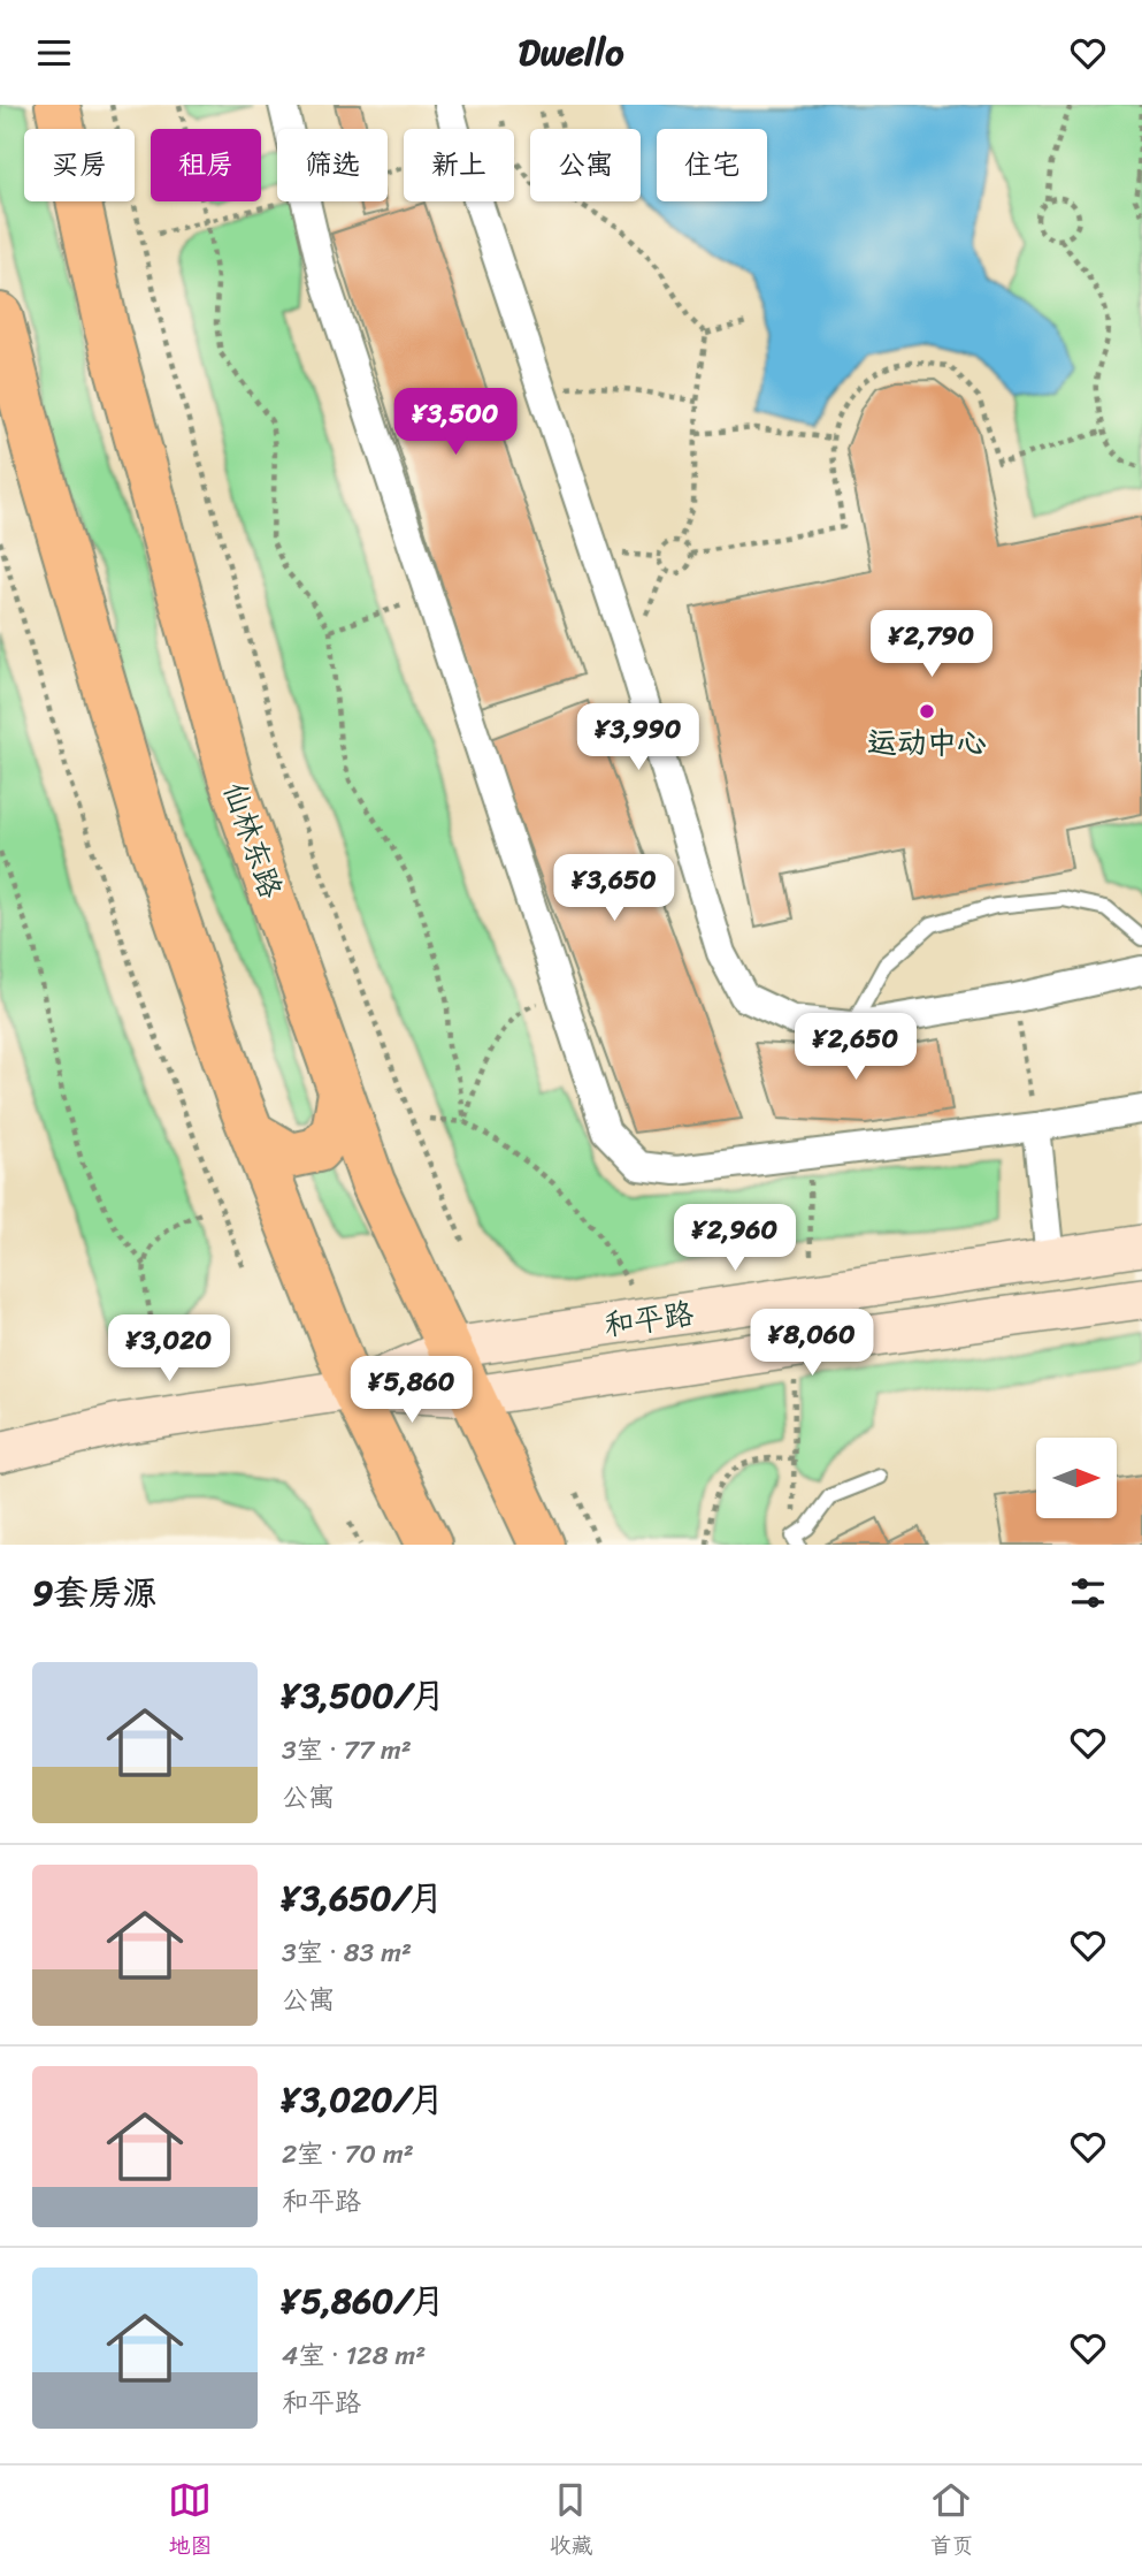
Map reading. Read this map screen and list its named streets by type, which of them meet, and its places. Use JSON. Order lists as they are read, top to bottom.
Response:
{
  "streets": {
    "main road": ["仙林东路"],
    "street": ["和平路"]
  },
  "crossings": [
    ["仙林东路", "和平路"]
  ],
  "places": ["运动中心"],
  "north": "right",
  "page": {
    "header": "Dwello",
    "chip": [
      "买房",
      "租房",
      "筛选",
      "新上",
      "公寓",
      "住宅"
    ],
    "price": [
      "¥3,500",
      "¥2,790",
      "¥3,990",
      "¥3,650",
      "¥2,650",
      "¥2,960",
      "¥8,060",
      "¥3,020",
      "¥5,860"
    ],
    "heading": "9套房源",
    "list": [
      {
        "name": "¥3,500/月",
        "note": "3室 · 77 m² · 公寓"
      },
      {
        "name": "¥3,650/月",
        "note": "3室 · 83 m² · 公寓"
      },
      {
        "name": "¥3,020/月",
        "note": "2室 · 70 m² · 和平路"
      },
      {
        "name": "¥5,860/月",
        "note": "4室 · 128 m² · 和平路"
      }
    ],
    "tabs": ["地图", "收藏", "首页"]
  }
}
